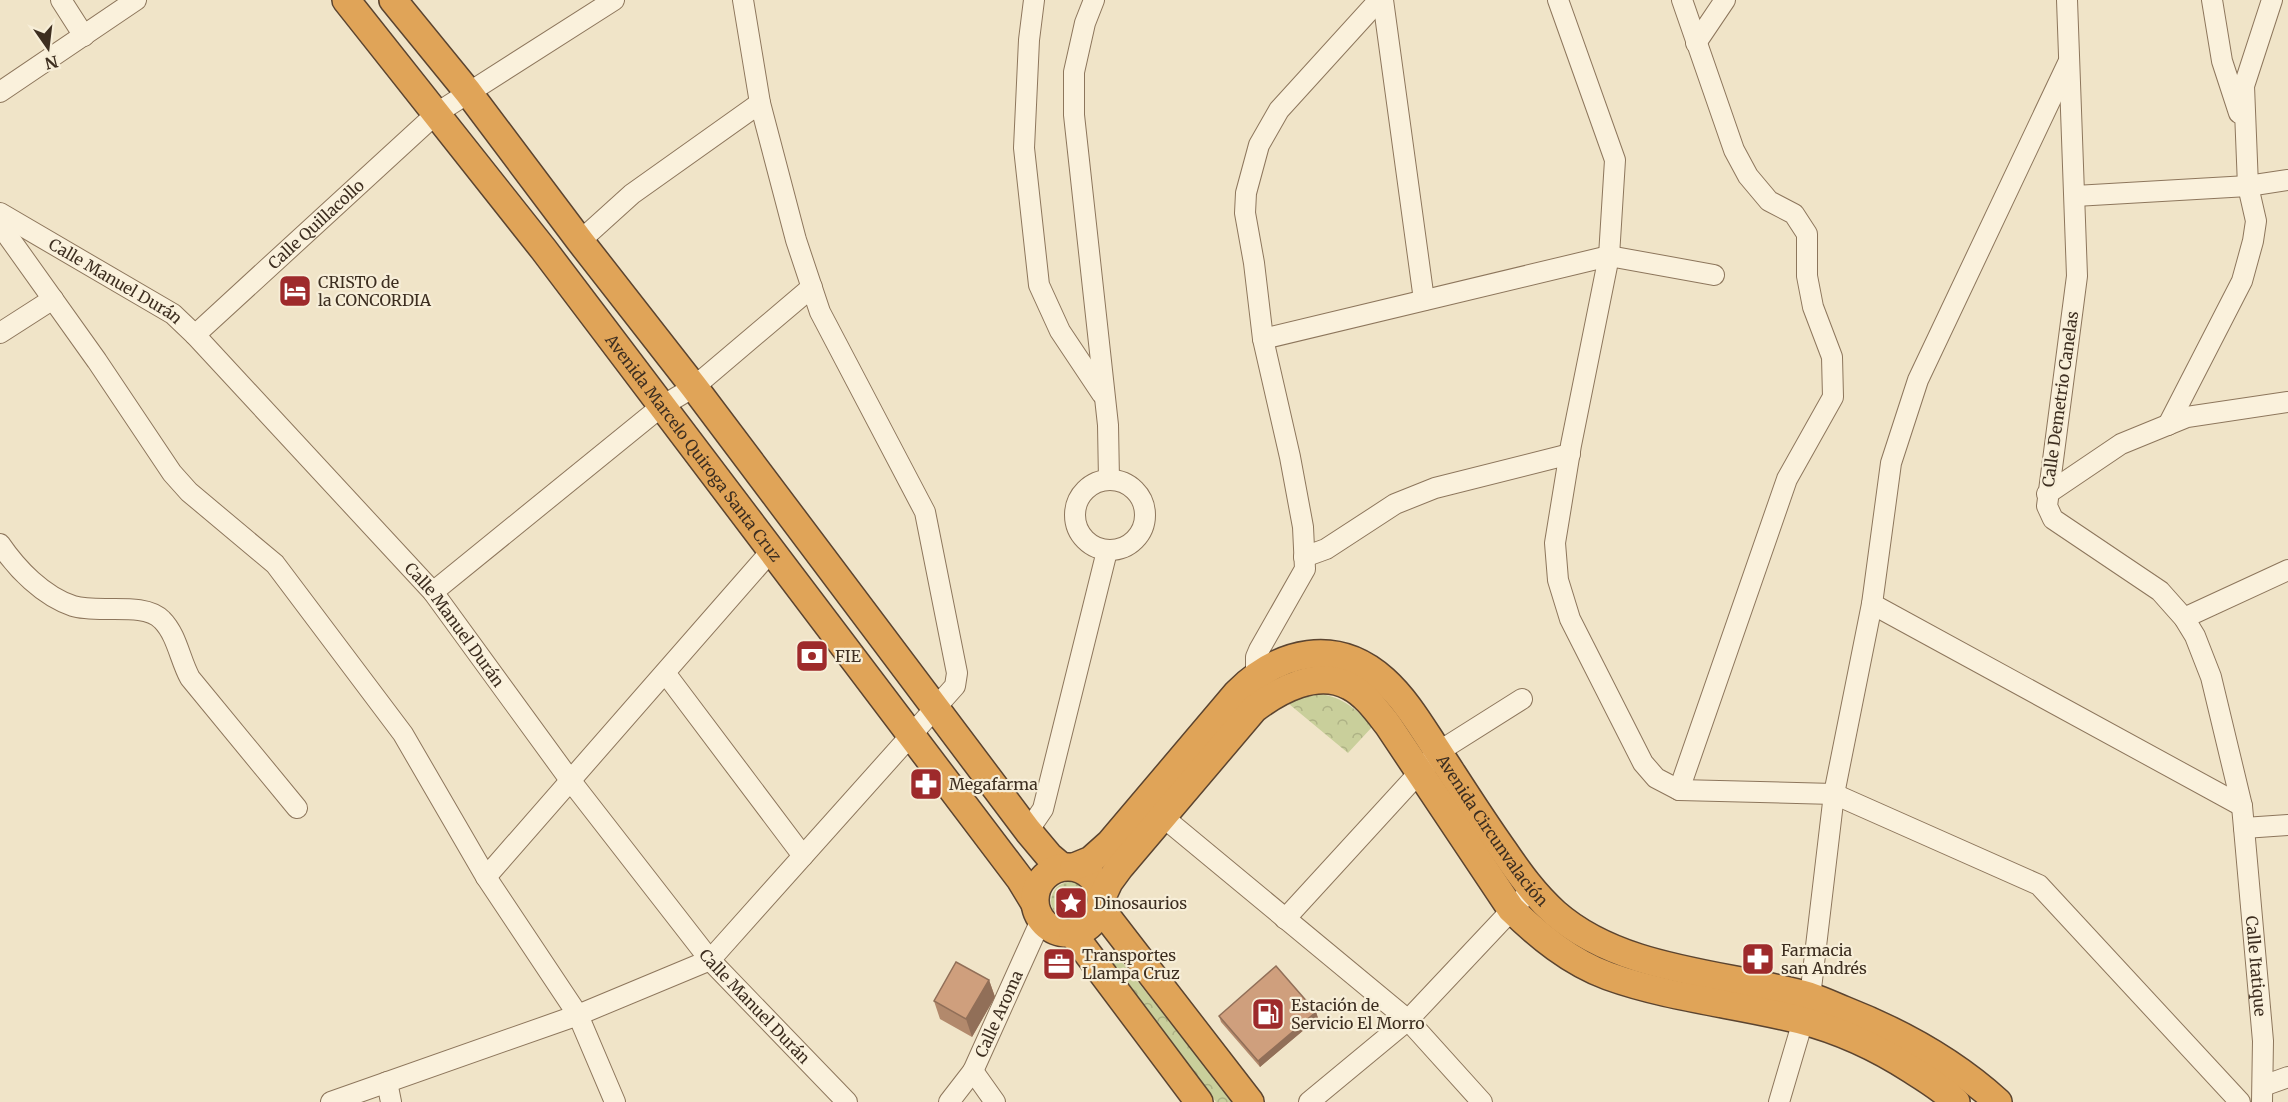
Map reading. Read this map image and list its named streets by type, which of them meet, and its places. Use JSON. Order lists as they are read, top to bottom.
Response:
{
  "streets": {
    "highway": ["Avenida Marcelo Quiroga Santa Cruz", "Avenida Circunvalación"],
    "street": [
      "Calle Quillacollo",
      "Calle Manuel Durán",
      "Calle Demetrio Canelas",
      "Calle Itatique",
      "Calle Aroma"
    ]
  },
  "crossings": [
    ["Calle Quillacollo", "Calle Manuel Durán"],
    ["Calle Quillacollo", "Avenida Marcelo Quiroga Santa Cruz"],
    ["Calle Demetrio Canelas", "Calle Itatique"],
    ["Avenida Marcelo Quiroga Santa Cruz", "Avenida Circunvalación"],
    ["Avenida Marcelo Quiroga Santa Cruz", "Calle Aroma"],
    ["Avenida Circunvalación", "Calle Aroma"]
  ],
  "places": {
    "hotel": ["CRISTO de la CONCORDIA"],
    "bank": ["FIE"],
    "pharmacy": ["Megafarma", "Farmacia san Andrés"],
    "place": ["Dinosaurios"],
    "office": ["Transportes Llampa Cruz"],
    "fuel station": ["Estación de Servicio El Morro"]
  },
  "north": "bottom"
}
